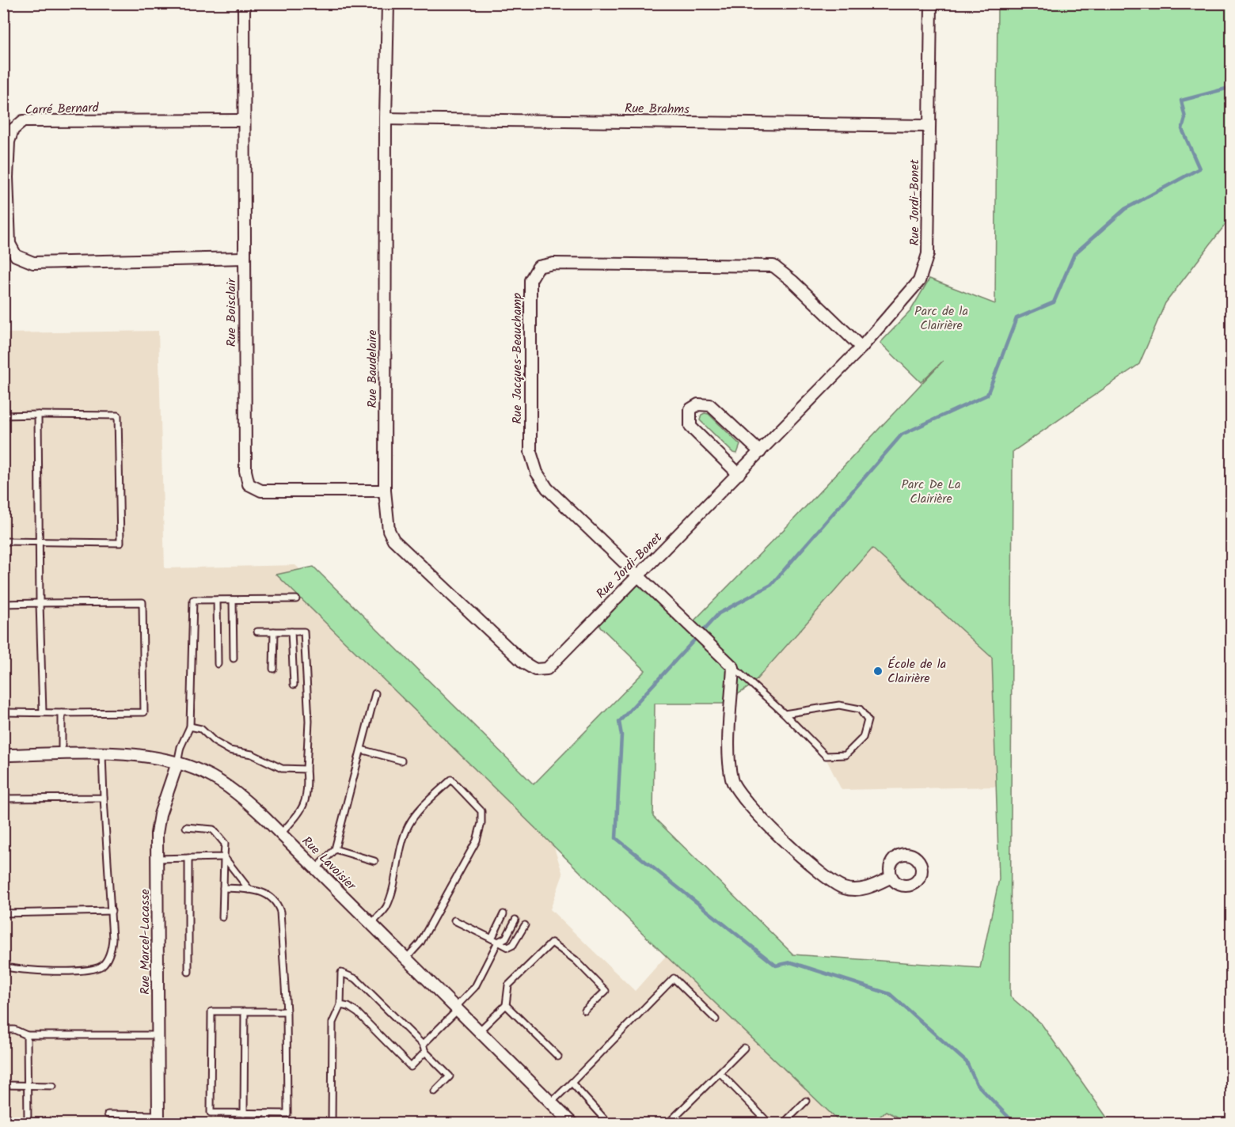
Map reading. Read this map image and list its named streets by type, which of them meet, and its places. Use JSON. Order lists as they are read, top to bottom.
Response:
{
  "streets": {
    "street": [
      "Carré Bernard",
      "Rue Brahms",
      "Rue Jordi-Bonet",
      "Rue Boisclair",
      "Rue Jacques-Beauchamp",
      "Rue Baudelaire",
      "Rue Lavoisier",
      "Rue Marcel-Lacasse"
    ]
  },
  "crossings": [
    ["Carré Bernard", "Rue Boisclair"],
    ["Rue Brahms", "Rue Jordi-Bonet"],
    ["Rue Brahms", "Rue Baudelaire"],
    ["Rue Jordi-Bonet", "Rue Jacques-Beauchamp"],
    ["Rue Jordi-Bonet", "Rue Baudelaire"],
    ["Rue Boisclair", "Rue Baudelaire"],
    ["Rue Lavoisier", "Rue Marcel-Lacasse"]
  ],
  "parks": ["Parc de la Clairière", "Parc De La Clairière"],
  "places": ["École de la Clairière"]
}
